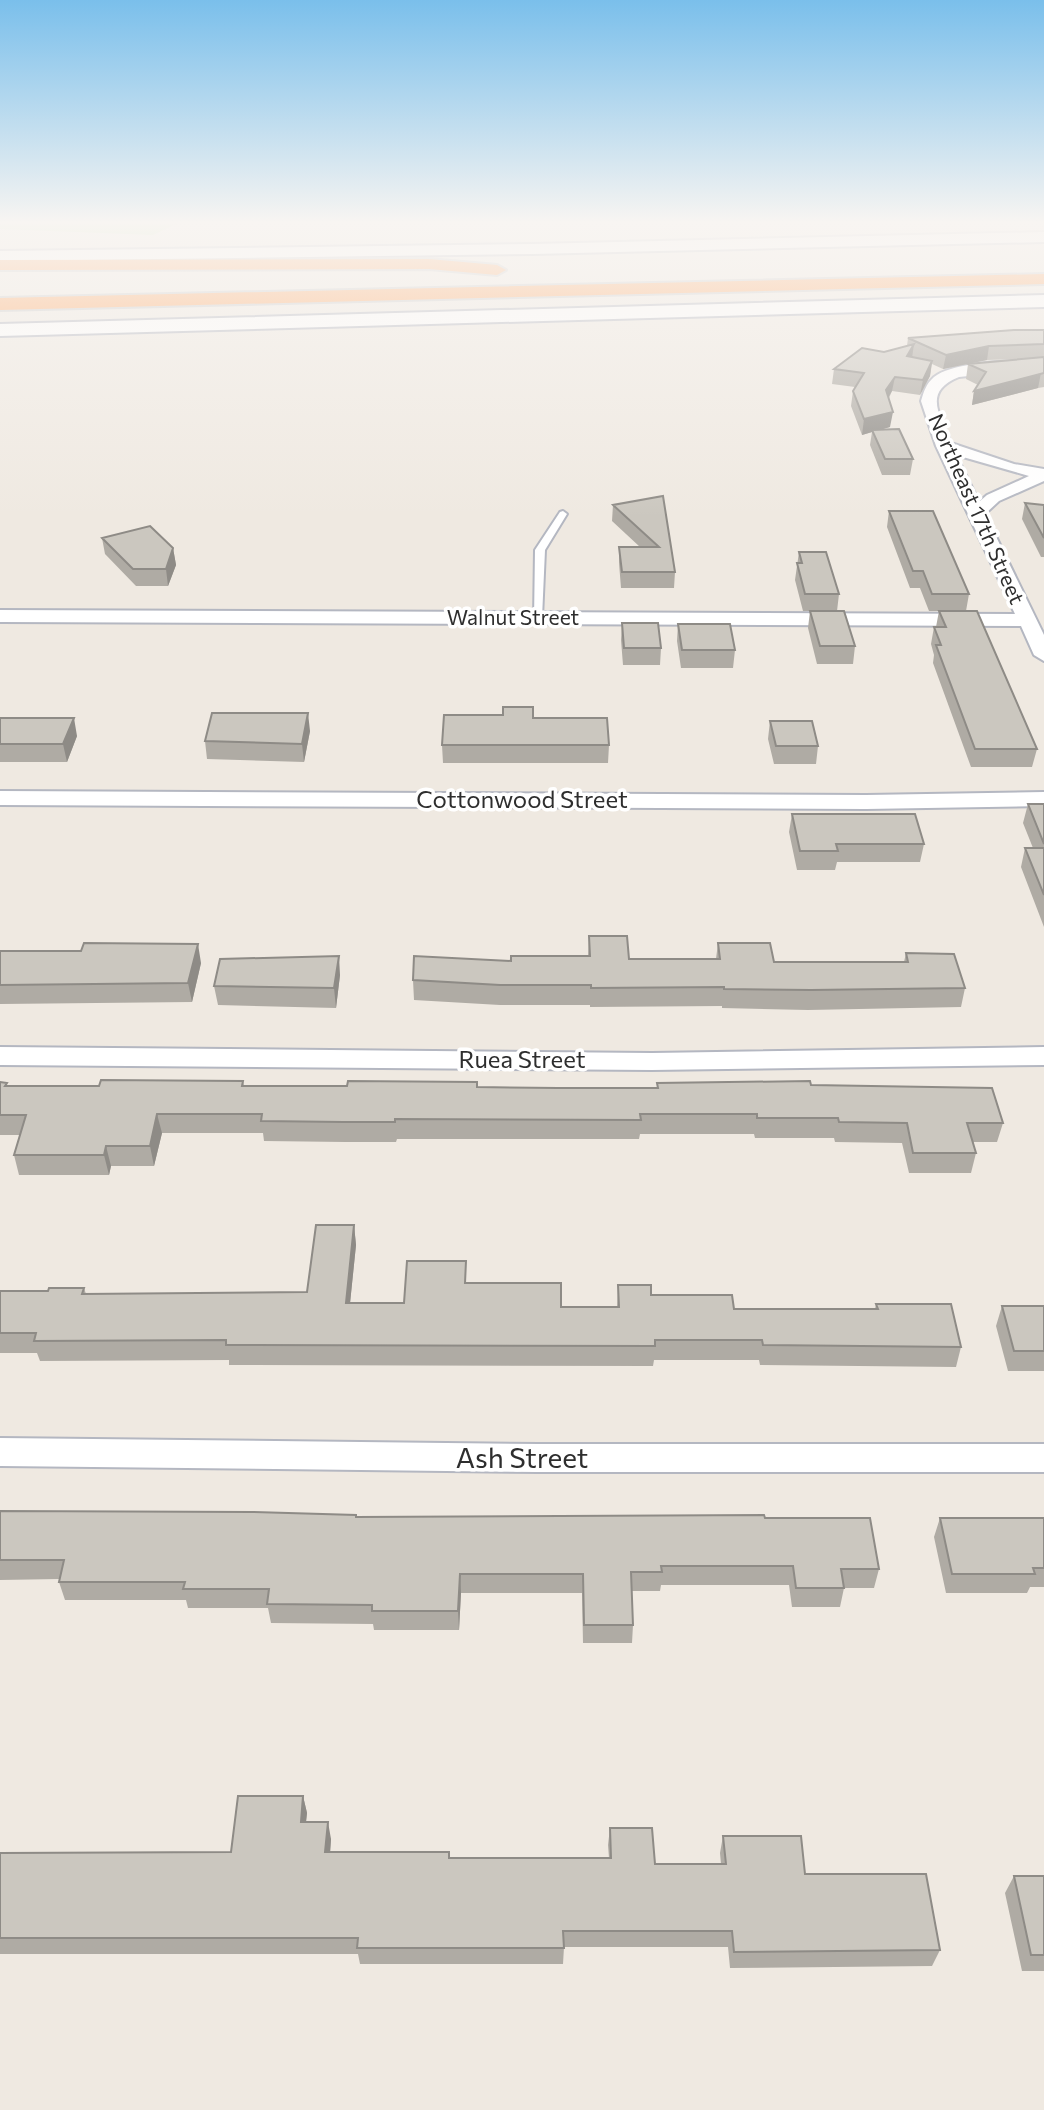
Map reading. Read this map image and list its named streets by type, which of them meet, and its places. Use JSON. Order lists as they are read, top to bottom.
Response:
{
  "streets": {
    "street": [
      "Northeast 17th Street",
      "Walnut Street",
      "Cottonwood Street",
      "Ruea Street",
      "Ash Street"
    ]
  },
  "crossings": [
    ["Northeast 17th Street", "Walnut Street"]
  ]
}
